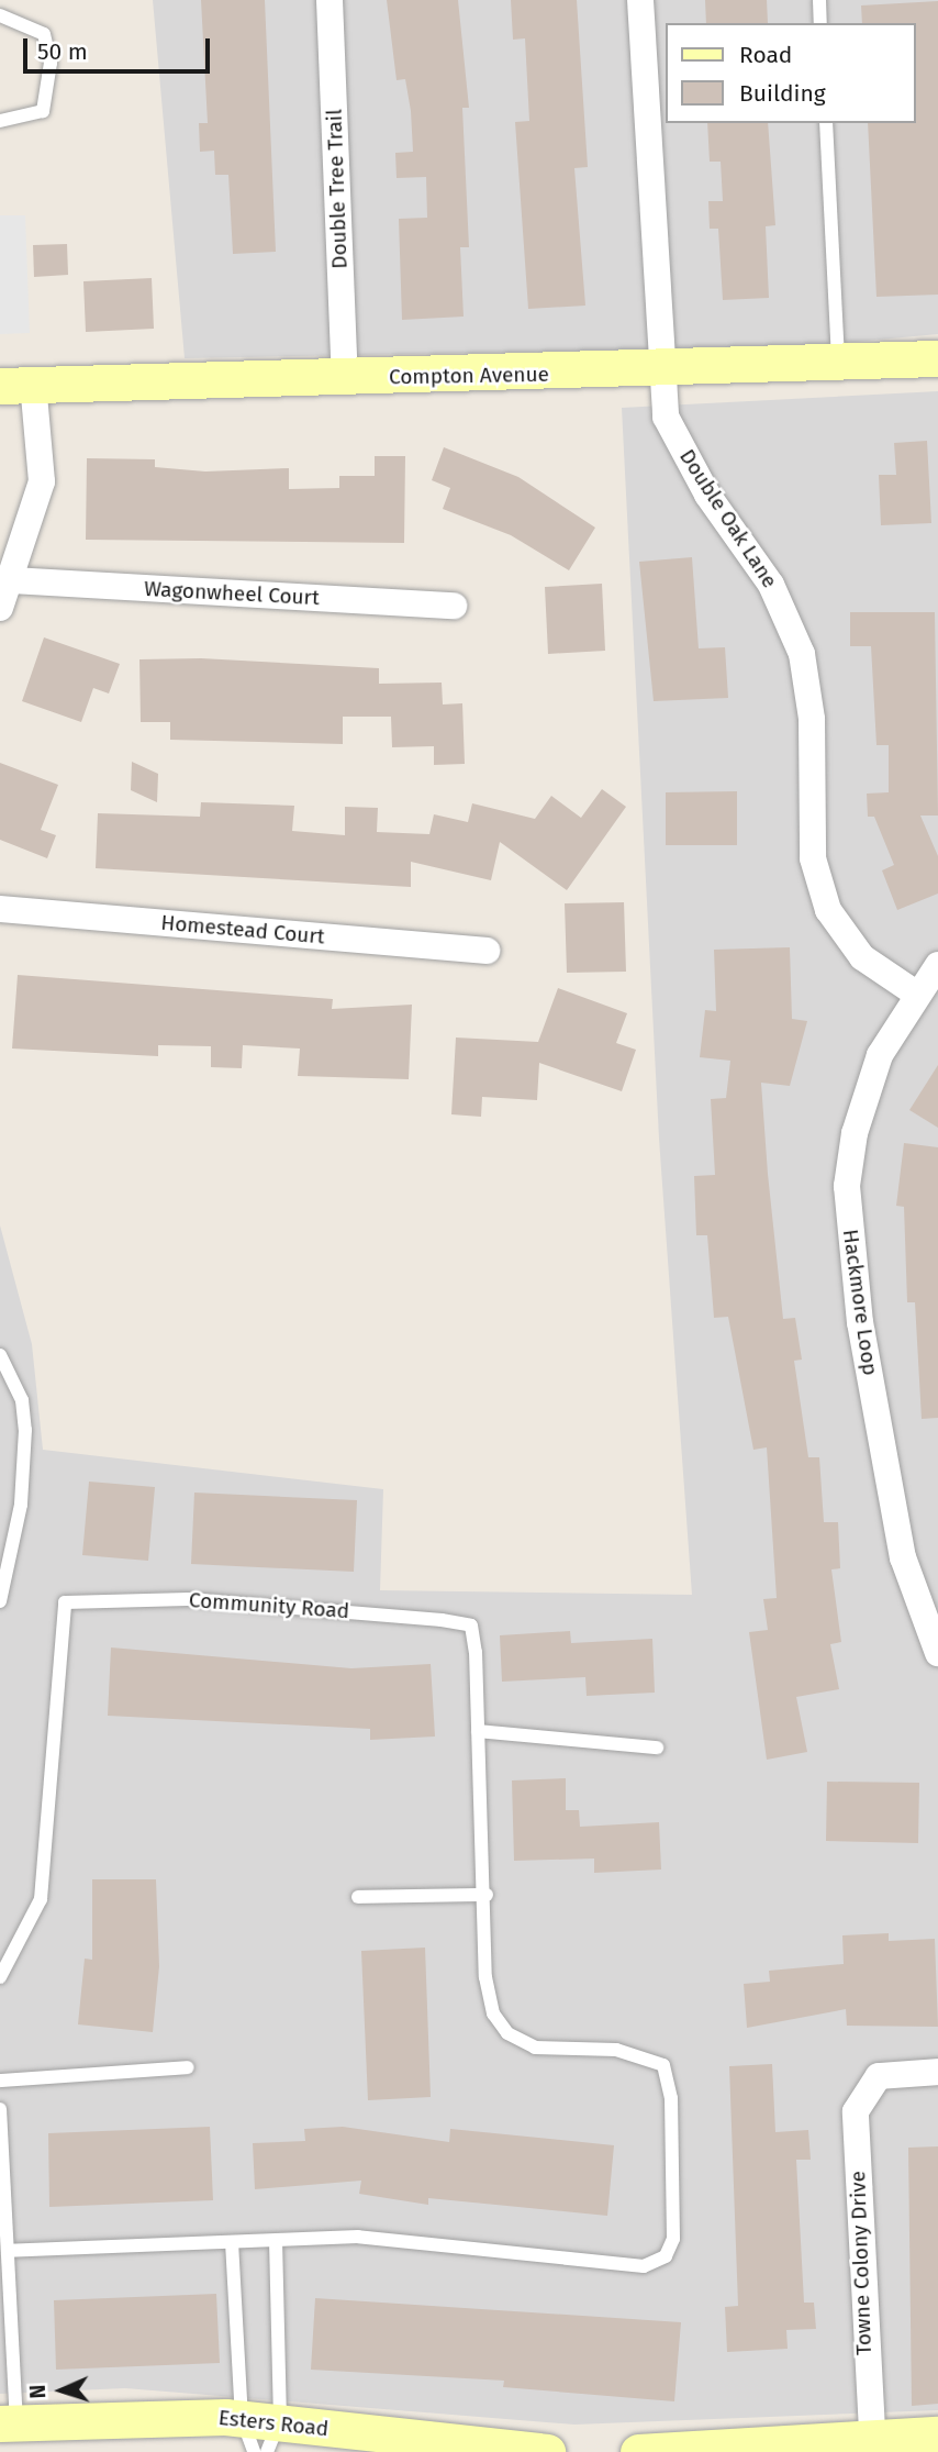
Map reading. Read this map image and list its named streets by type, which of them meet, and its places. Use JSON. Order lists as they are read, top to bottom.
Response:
{
  "streets": {
    "street": [
      "Double Tree Trail",
      "Compton Avenue",
      "Double Oak Lane",
      "Wagonwheel Court",
      "Homestead Court",
      "Hackmore Loop",
      "Towne Colony Drive",
      "Esters Road"
    ],
    "lane": ["Community Road"]
  },
  "crossings": [
    ["Double Tree Trail", "Compton Avenue"],
    ["Compton Avenue", "Double Oak Lane"],
    ["Double Oak Lane", "Hackmore Loop"]
  ],
  "legend": ["Road", "Building"],
  "scale_bar": "50 m",
  "north": "left"
}
